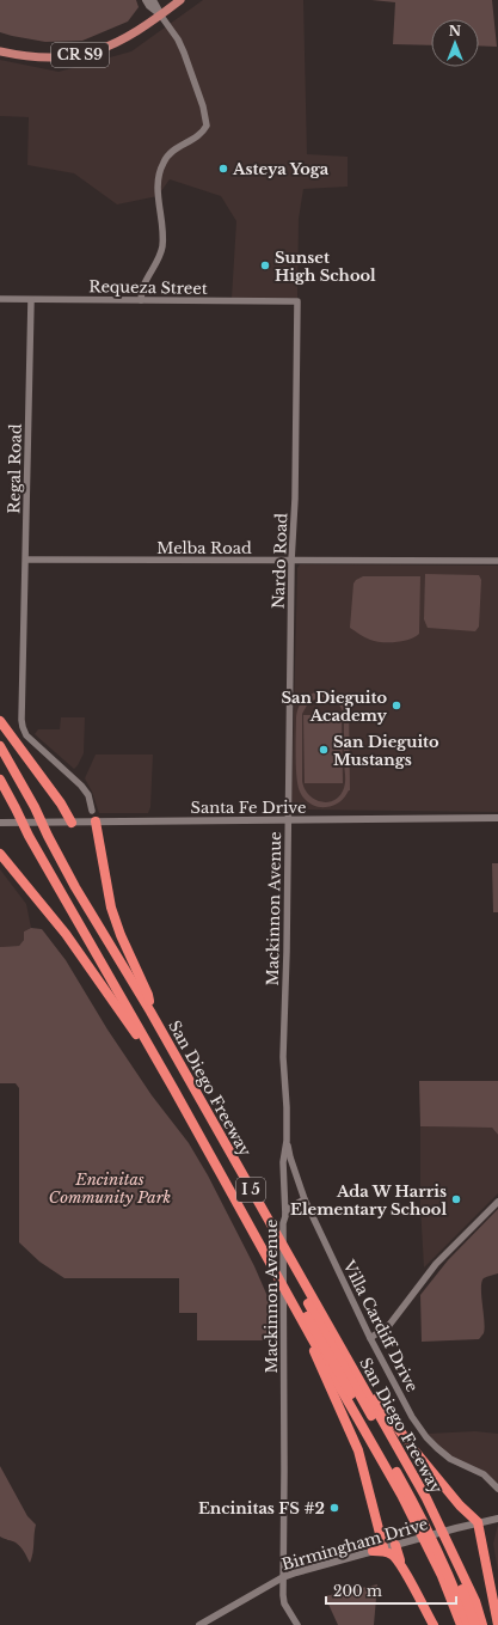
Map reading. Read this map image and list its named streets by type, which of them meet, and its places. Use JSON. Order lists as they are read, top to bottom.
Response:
{
  "streets": {
    "highway": ["San Diego Freeway", "I 5"],
    "main road": ["CR S9", "Santa Fe Drive", "Birmingham Drive"],
    "street": [
      "Requeza Street",
      "Regal Road",
      "Melba Road",
      "Nardo Road",
      "Mackinnon Avenue",
      "Villa Cardiff Drive"
    ]
  },
  "crossings": [
    ["Requeza Street", "Regal Road"],
    ["Requeza Street", "Nardo Road"],
    ["Regal Road", "Melba Road"],
    ["Melba Road", "Nardo Road"],
    ["Nardo Road", "Santa Fe Drive"],
    ["Nardo Road", "Mackinnon Avenue"],
    ["Santa Fe Drive", "Mackinnon Avenue"],
    ["Mackinnon Avenue", "Villa Cardiff Drive"],
    ["Mackinnon Avenue", "Birmingham Drive"]
  ],
  "parks": ["Encinitas Community Park"],
  "places": [
    "Asteya Yoga",
    "Sunset High School",
    "San Dieguito Academy",
    "San Dieguito Mustangs",
    "Ada W Harris Elementary School",
    "Encinitas FS #2"
  ],
  "scale_bar": "200 m",
  "north": "top"
}
